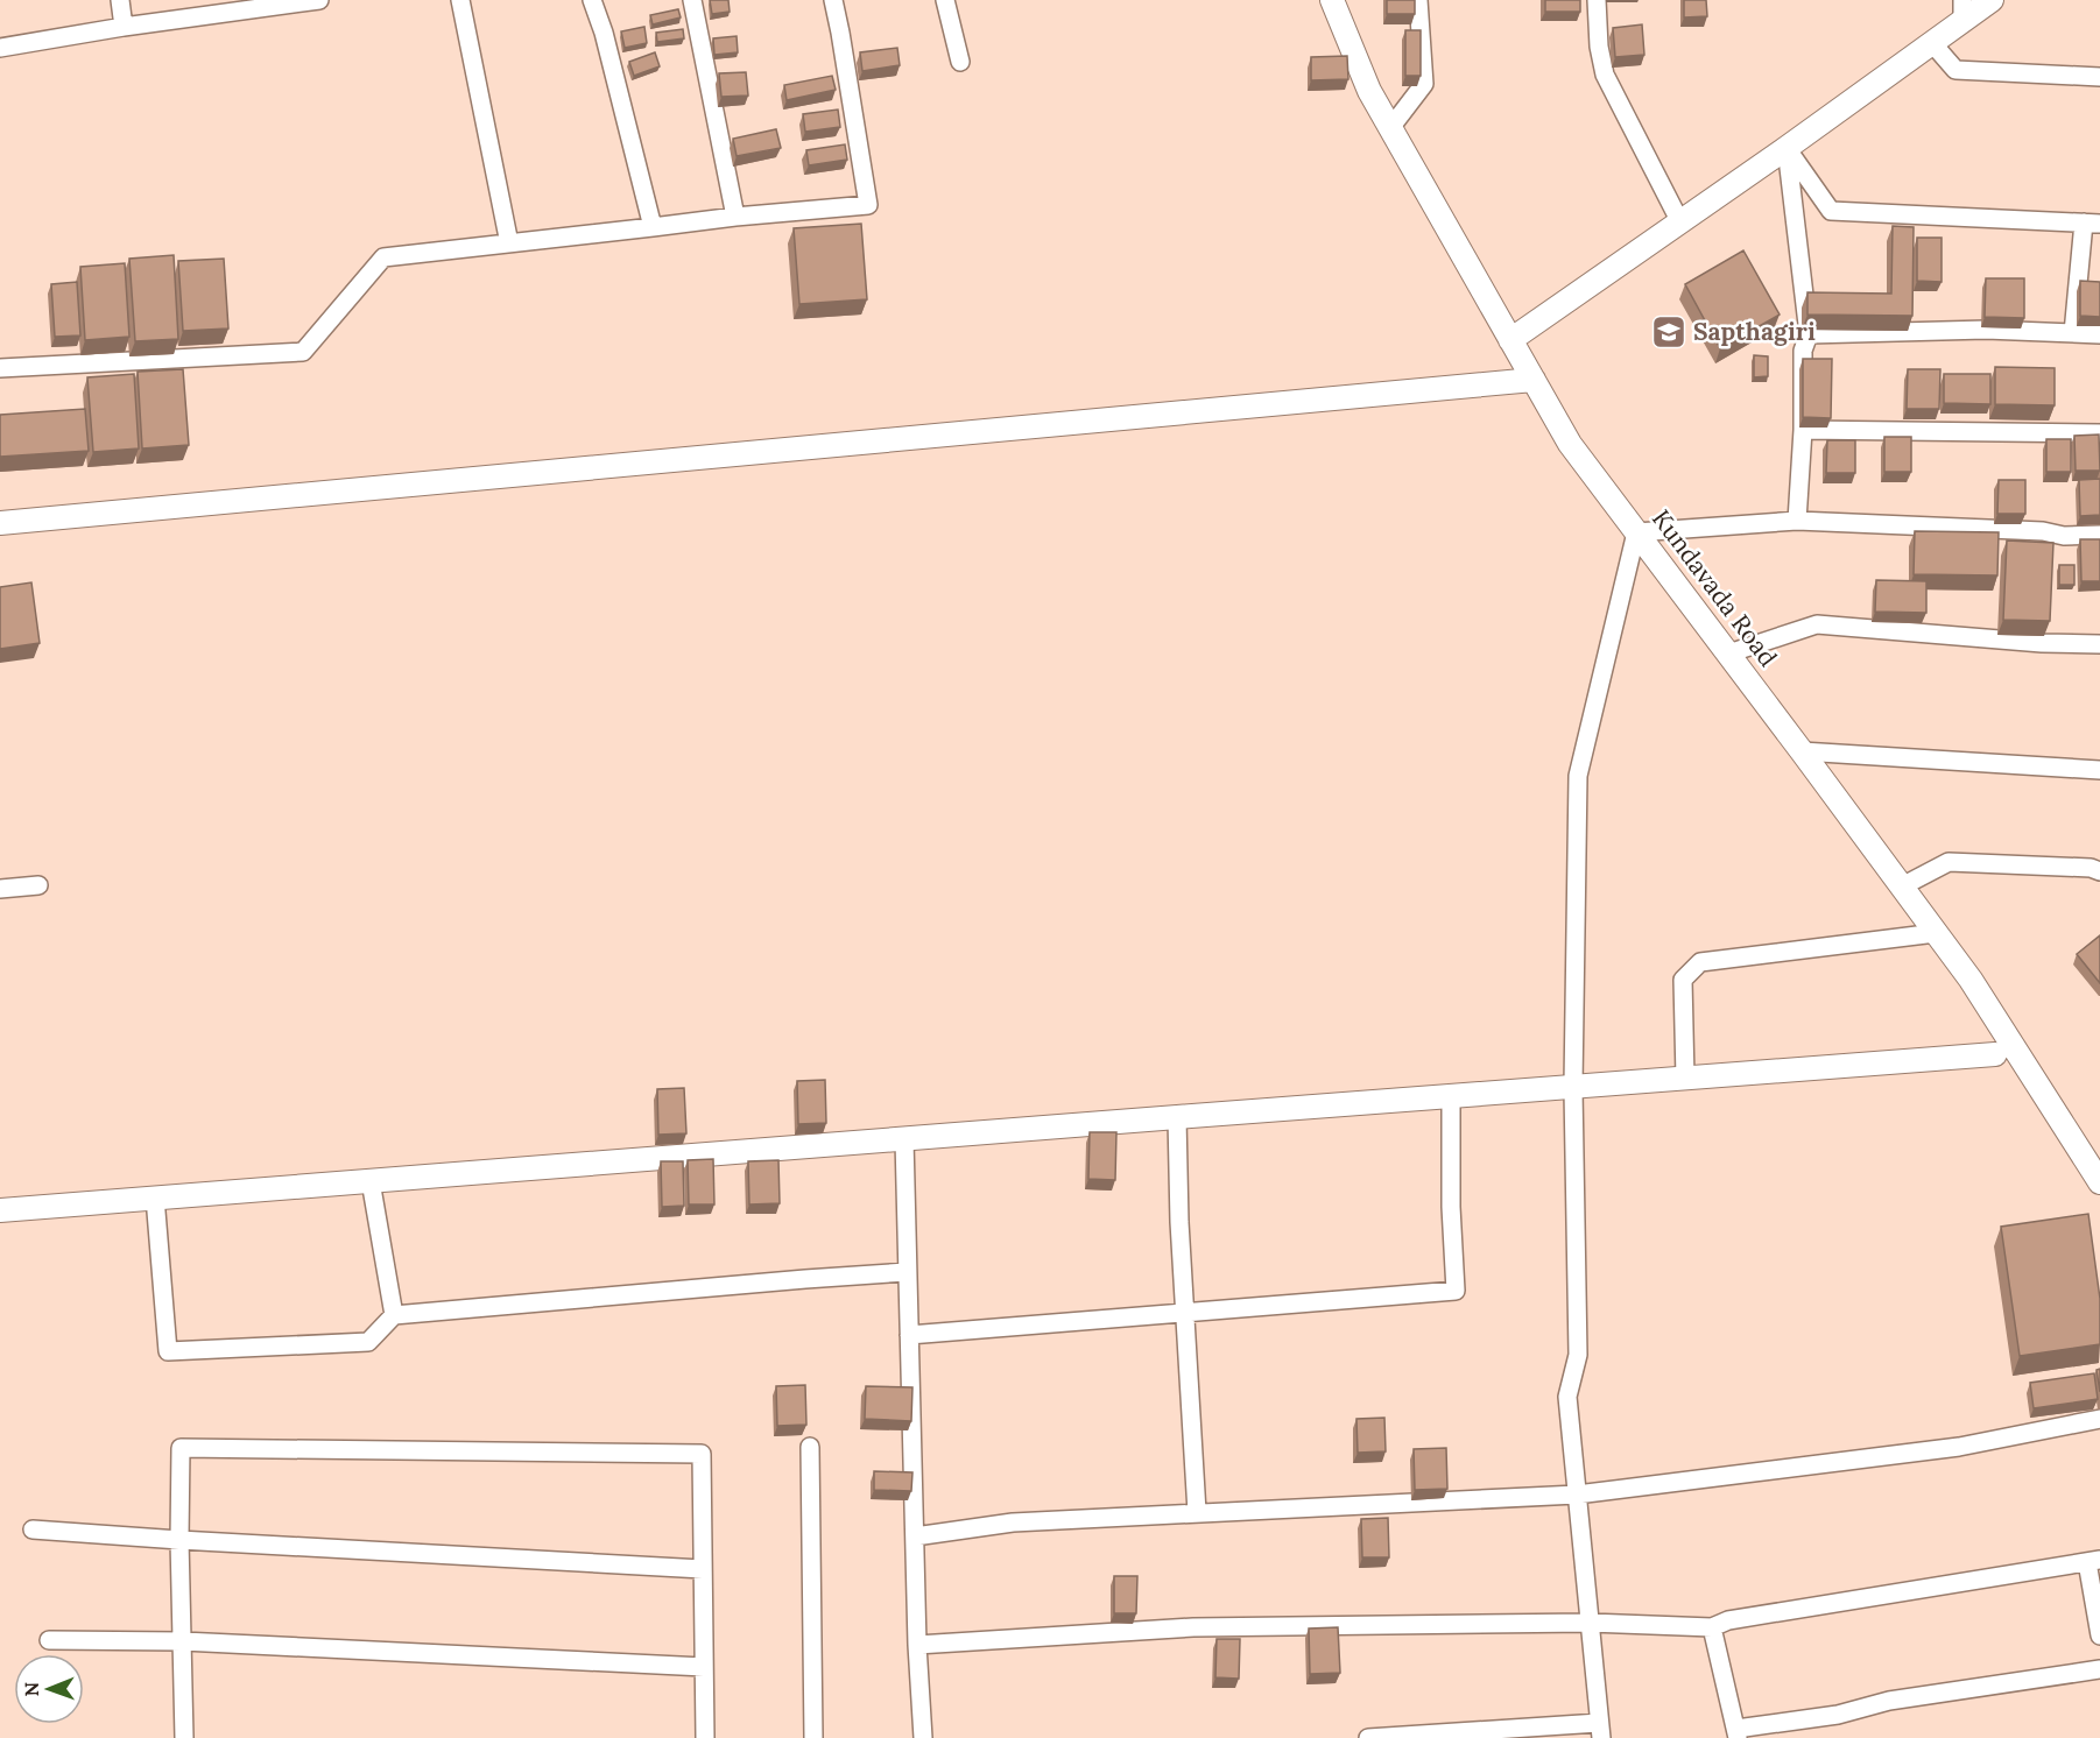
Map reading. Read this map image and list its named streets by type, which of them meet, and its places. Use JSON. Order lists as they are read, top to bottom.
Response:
{
  "streets": {
    "street": ["Kundavada Road"]
  },
  "places": {
    "school or university": ["Sapthagiri"]
  },
  "north": "left"
}
